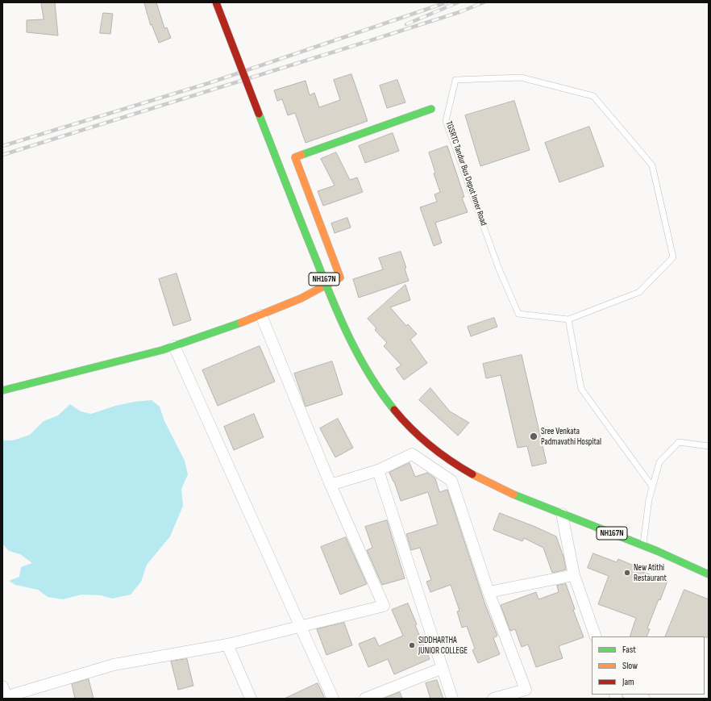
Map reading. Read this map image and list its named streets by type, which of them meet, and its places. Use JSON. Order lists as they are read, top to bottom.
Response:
{
  "streets": {
    "main road": ["NH167N"],
    "lane": ["TGSRTC Tandur Bus Depot Inner Road"]
  },
  "places": ["Sree Venkata Padmavathi Hospital", "New Atithi Restaurant", "SIDDHARTHA JUNIOR COLLEGE"],
  "legend": ["Fast", "Slow", "Jam"]
}
